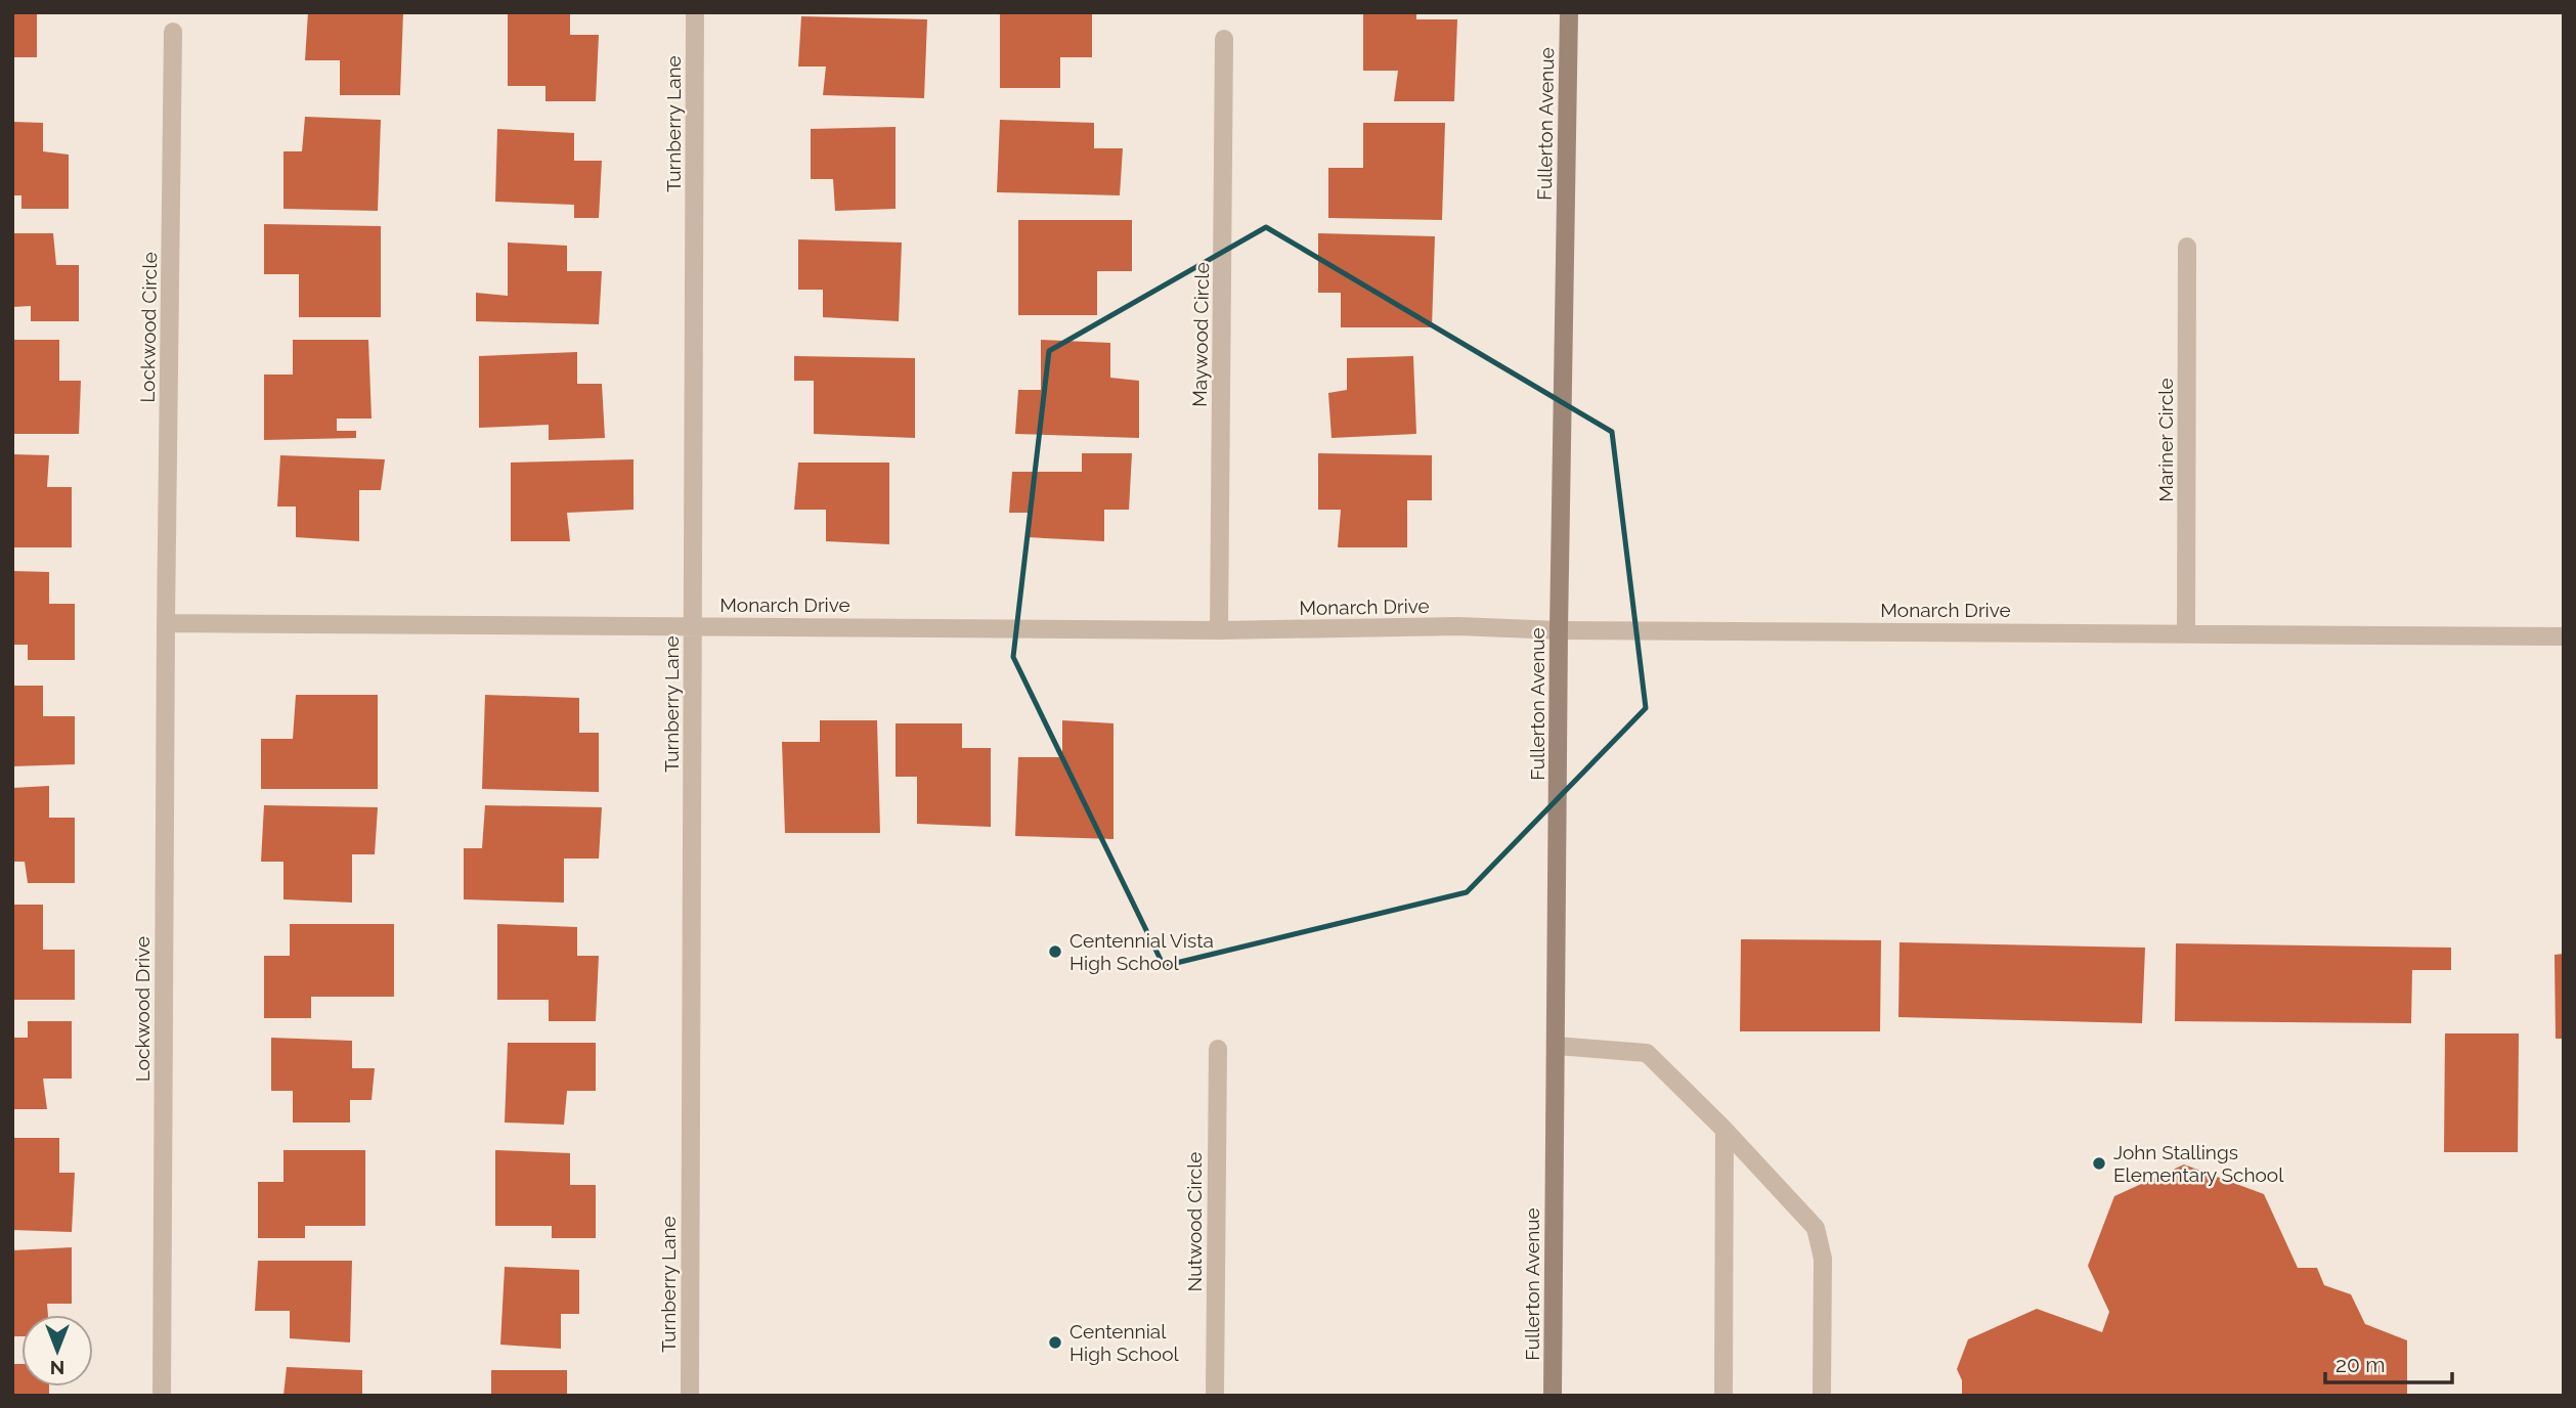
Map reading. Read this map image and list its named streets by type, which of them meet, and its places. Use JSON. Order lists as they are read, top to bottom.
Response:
{
  "streets": {
    "main road": ["Fullerton Avenue"],
    "street": [
      "Turnberry Lane",
      "Lockwood Circle",
      "Maywood Circle",
      "Mariner Circle",
      "Monarch Drive",
      "Lockwood Drive",
      "Nutwood Circle"
    ]
  },
  "crossings": [
    ["Turnberry Lane", "Monarch Drive"],
    ["Fullerton Avenue", "Monarch Drive"],
    ["Lockwood Circle", "Monarch Drive"],
    ["Lockwood Circle", "Lockwood Drive"],
    ["Maywood Circle", "Monarch Drive"],
    ["Mariner Circle", "Monarch Drive"],
    ["Monarch Drive", "Lockwood Drive"]
  ],
  "places": ["Centennial Vista High School", "John Stallings Elementary School", "Centennial High School"],
  "scale_bar": "20 m",
  "north": "bottom"
}
